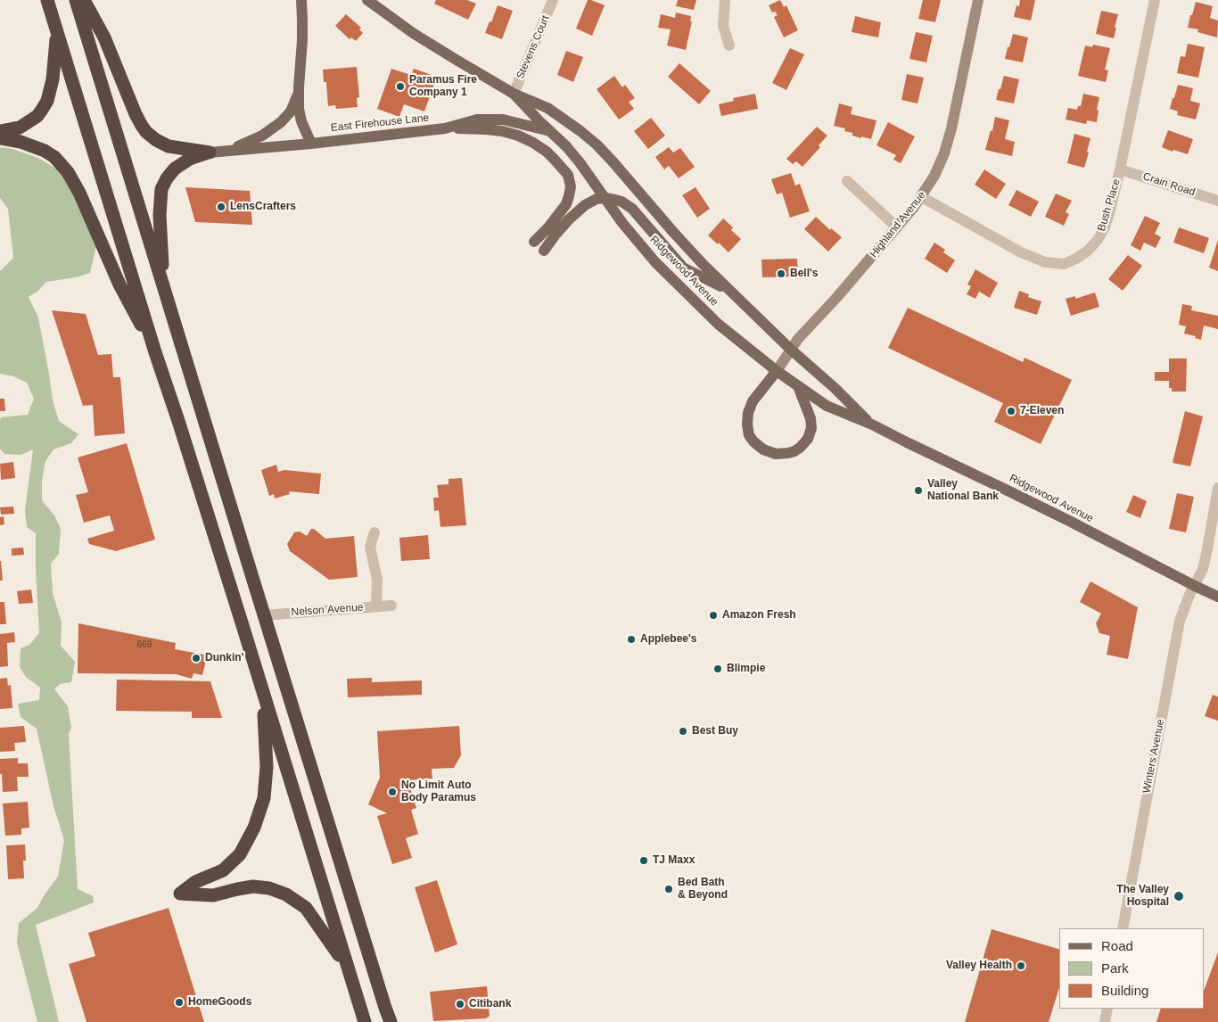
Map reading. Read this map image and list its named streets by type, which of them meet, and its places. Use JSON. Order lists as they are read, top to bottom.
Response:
{
  "streets": {
    "main road": ["East Firehouse Lane", "Ridgewood Avenue"],
    "street": [
      "Stevens Court",
      "Crain Road",
      "Bush Place",
      "Highland Avenue",
      "Nelson Avenue",
      "Winters Avenue"
    ]
  },
  "crossings": [
    ["Stevens Court", "Ridgewood Avenue"],
    ["East Firehouse Lane", "Ridgewood Avenue"],
    ["Crain Road", "Bush Place"],
    ["Bush Place", "Highland Avenue"],
    ["Highland Avenue", "Ridgewood Avenue"],
    ["Ridgewood Avenue", "Winters Avenue"]
  ],
  "places": [
    "Paramus Fire Company 1",
    "LensCrafters",
    "Bell's",
    "7-Eleven",
    "Valley National Bank",
    "Amazon Fresh",
    "Applebee's",
    "Dunkin'",
    "Blimpie",
    "Best Buy",
    "No Limit Auto Body Paramus",
    "TJ Maxx",
    "Bed Bath & Beyond",
    "The Valley Hospital",
    "Valley Health",
    "HomeGoods",
    "Citibank"
  ],
  "house_numbers": ["669"],
  "legend": ["Road", "Park", "Building"]
}
